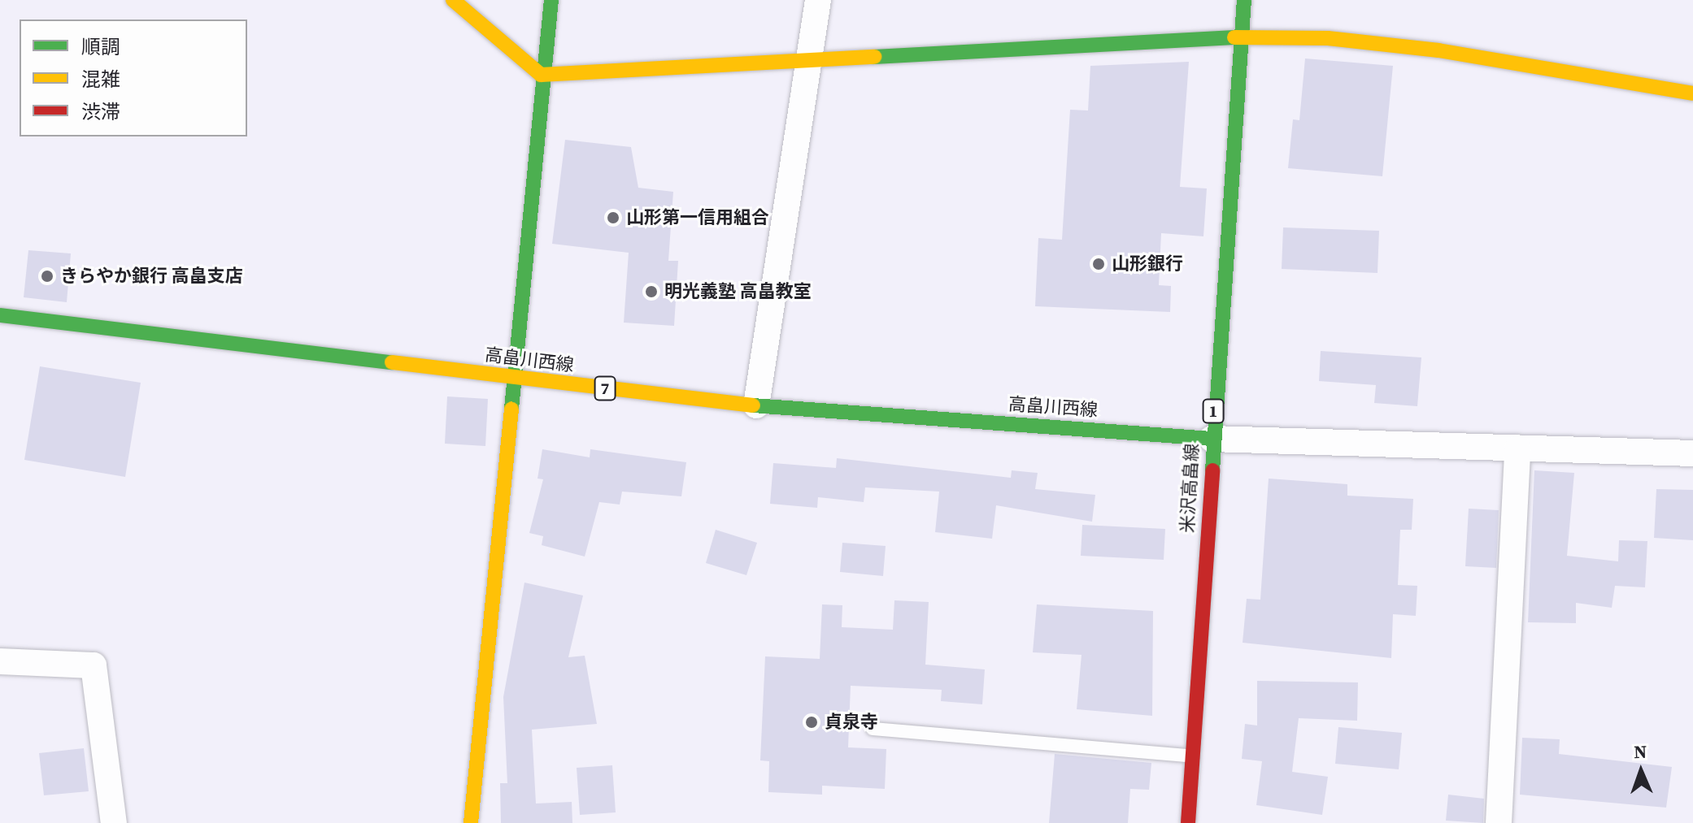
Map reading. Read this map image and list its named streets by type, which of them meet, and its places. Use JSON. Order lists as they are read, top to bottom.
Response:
{
  "streets": {
    "street": [
      "高畠川西線",
      "7",
      "1",
      "米沢高畠線"
    ]
  },
  "crossings": [
    ["高畠川西線", "米沢高畠線"]
  ],
  "places": [
    "山形第一信用組合",
    "山形銀行",
    "きらやか銀行 高畠支店",
    "明光義塾 高畠教室",
    "貞泉寺"
  ],
  "legend": ["順調", "混雑", "渋滞"],
  "north": "top"
}
